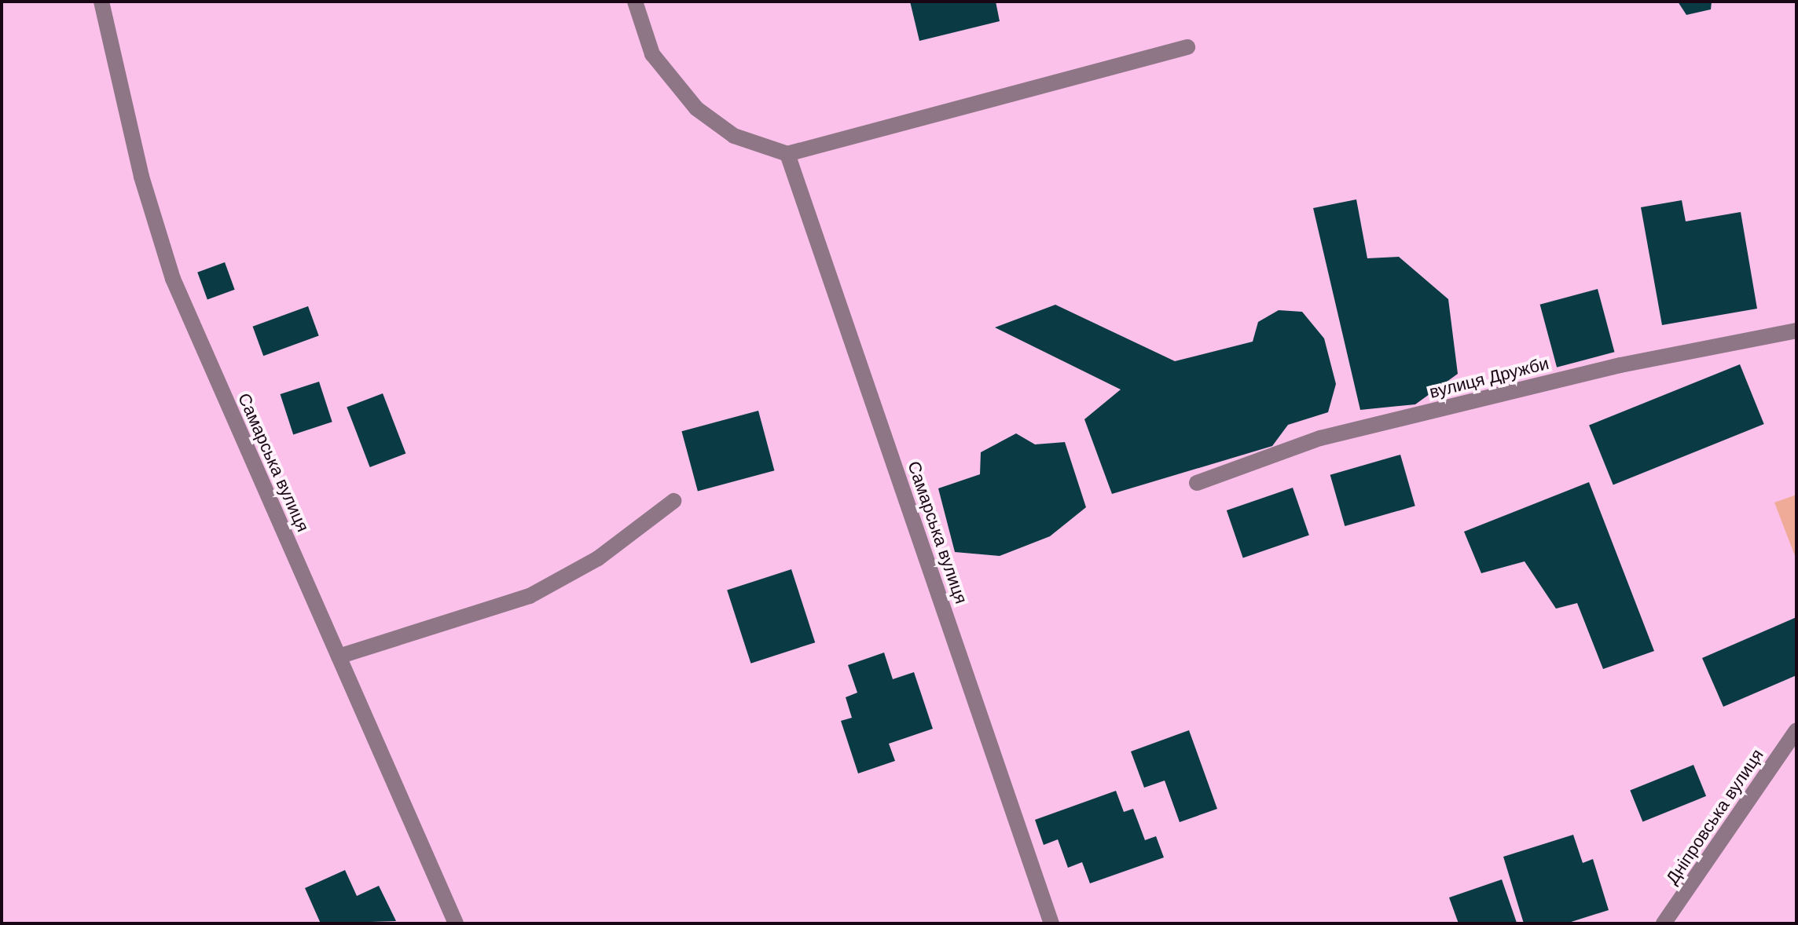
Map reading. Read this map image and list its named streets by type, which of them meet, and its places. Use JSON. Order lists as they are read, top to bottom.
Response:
{
  "streets": {
    "street": ["вулиця Дружби", "Самарська вулиця", "Дніпровська вулиця"]
  }
}
